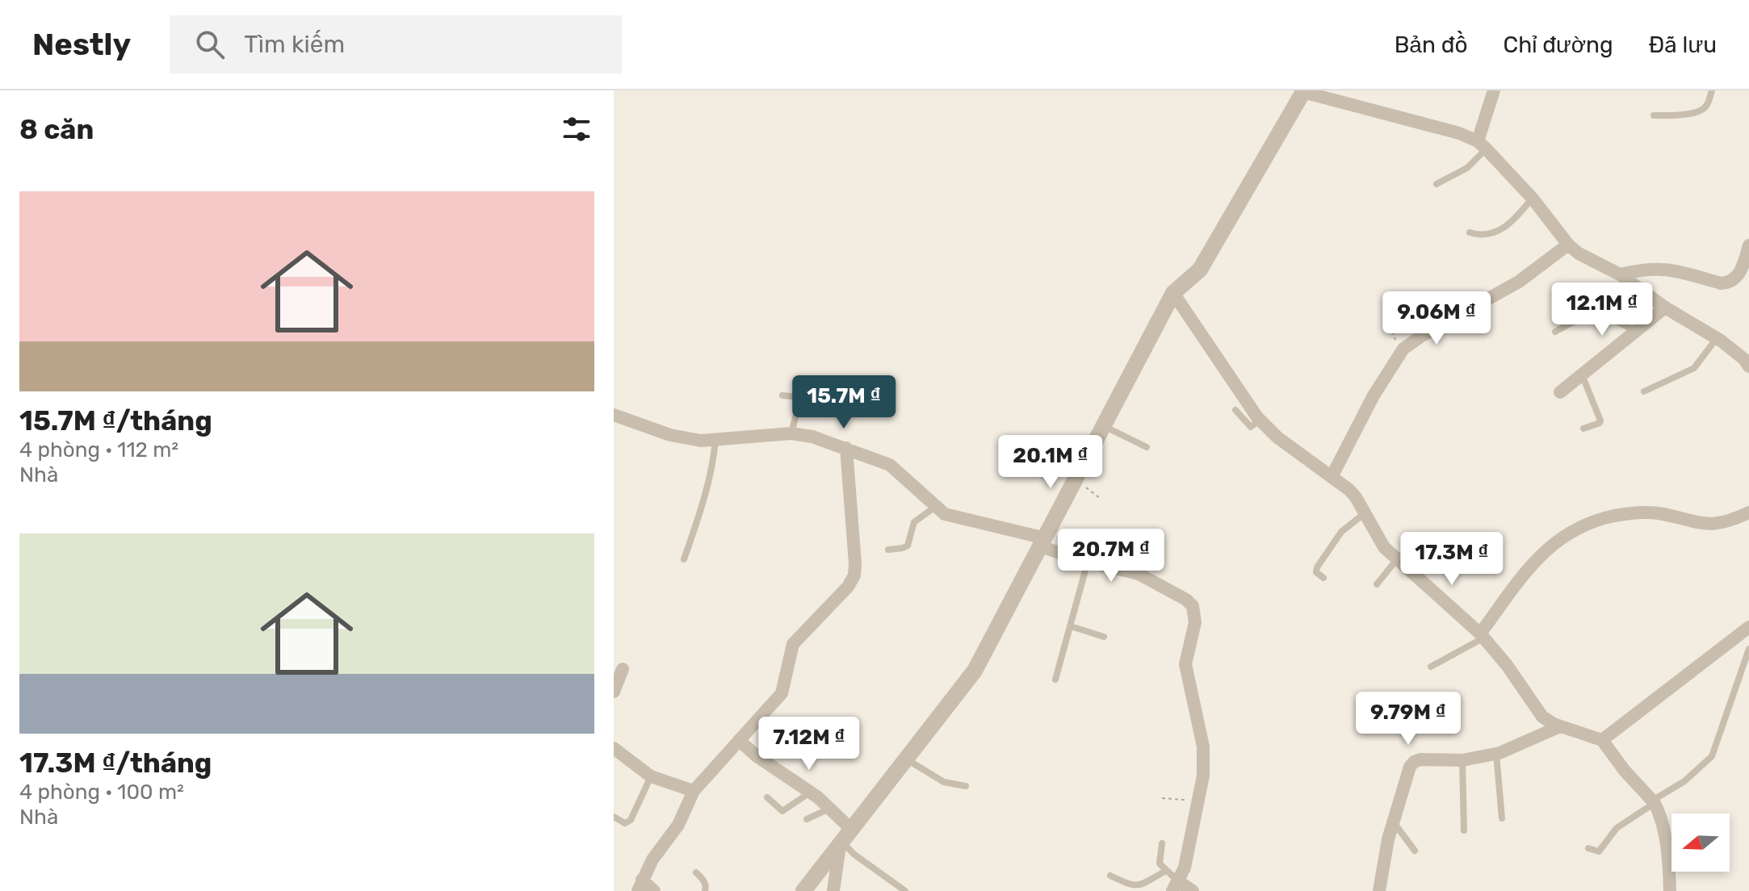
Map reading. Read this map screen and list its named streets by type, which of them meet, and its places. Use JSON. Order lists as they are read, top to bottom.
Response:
{
  "north": "left",
  "page": {
    "header": "Nestly",
    "search": "Tìm kiếm",
    "nav": ["Bản đồ", "Chỉ đường", "Đã lưu"],
    "heading": "8 căn",
    "list": [
      {
        "name": "15.7M ₫/tháng",
        "note": "4 phòng · 112 m² · Nhà"
      },
      {
        "name": "17.3M ₫/tháng",
        "note": "4 phòng · 100 m² · Nhà"
      }
    ],
    "price": [
      "12.1M ₫",
      "9.06M ₫",
      "15.7M ₫",
      "20.1M ₫",
      "20.7M ₫",
      "17.3M ₫",
      "9.79M ₫",
      "7.12M ₫"
    ]
  }
}
